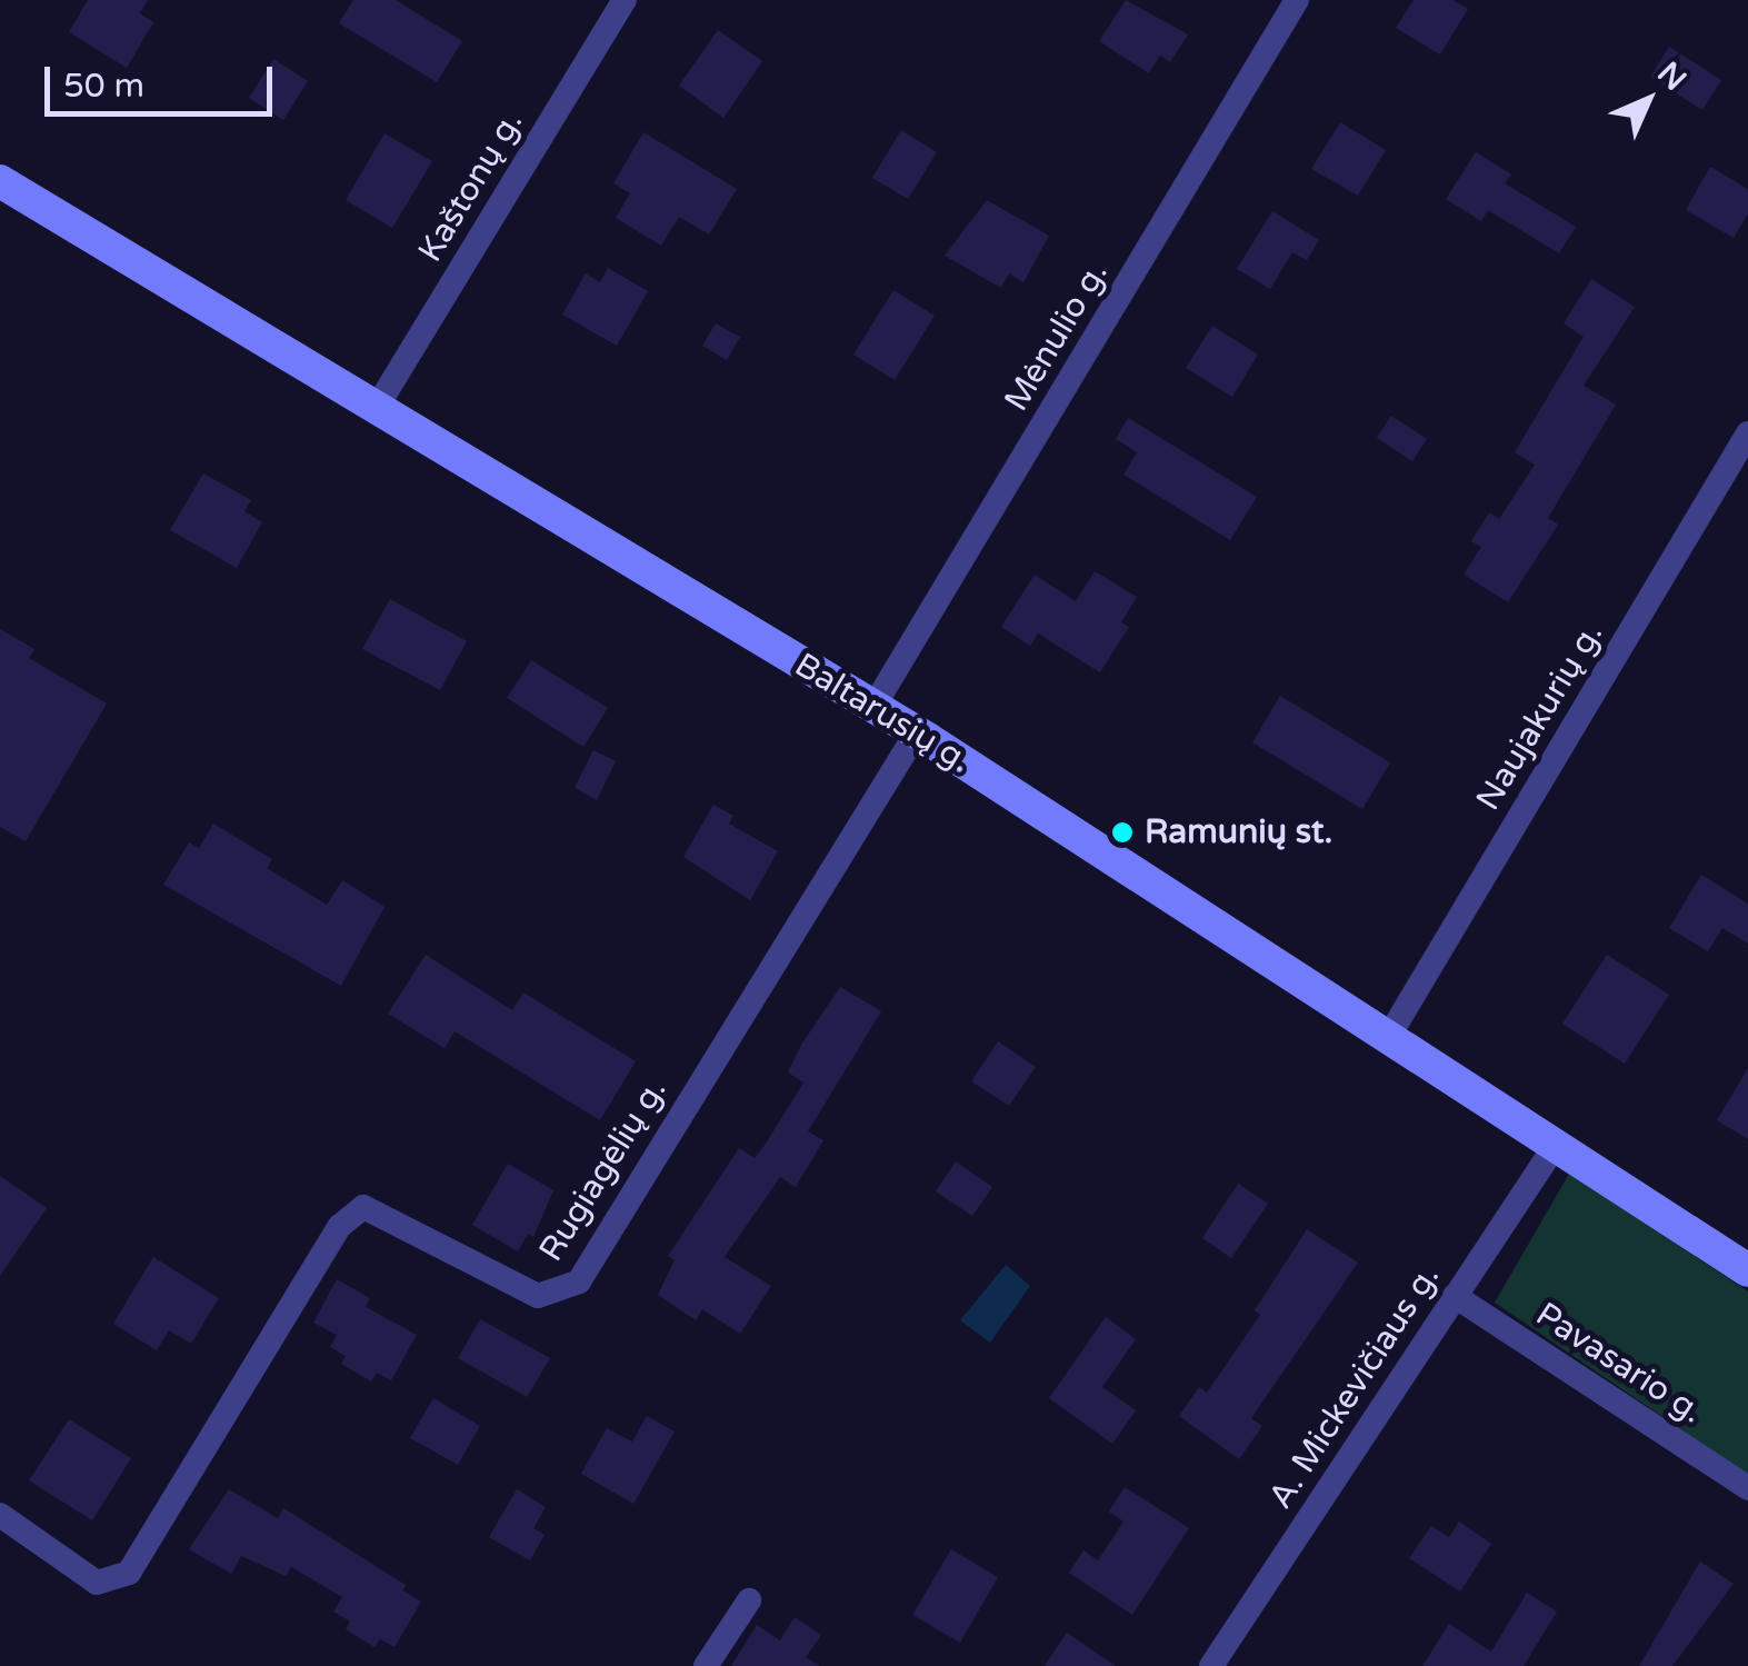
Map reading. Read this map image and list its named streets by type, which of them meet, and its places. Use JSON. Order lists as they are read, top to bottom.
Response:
{
  "streets": {
    "main road": ["Baltarusių g."],
    "street": [
      "Kaštonų g.",
      "Mėnulio g.",
      "Naujakurių g.",
      "Rugiagėlių g.",
      "Pavasario g.",
      "A. Mickevičiaus g."
    ]
  },
  "crossings": [
    ["Kaštonų g.", "Baltarusių g."],
    ["Mėnulio g.", "Baltarusių g."],
    ["Baltarusių g.", "Naujakurių g."],
    ["Baltarusių g.", "Rugiagėlių g."],
    ["Baltarusių g.", "A. Mickevičiaus g."],
    ["Pavasario g.", "A. Mickevičiaus g."]
  ],
  "places": ["Ramunių st."],
  "scale_bar": "50 m",
  "north": "top right"
}
